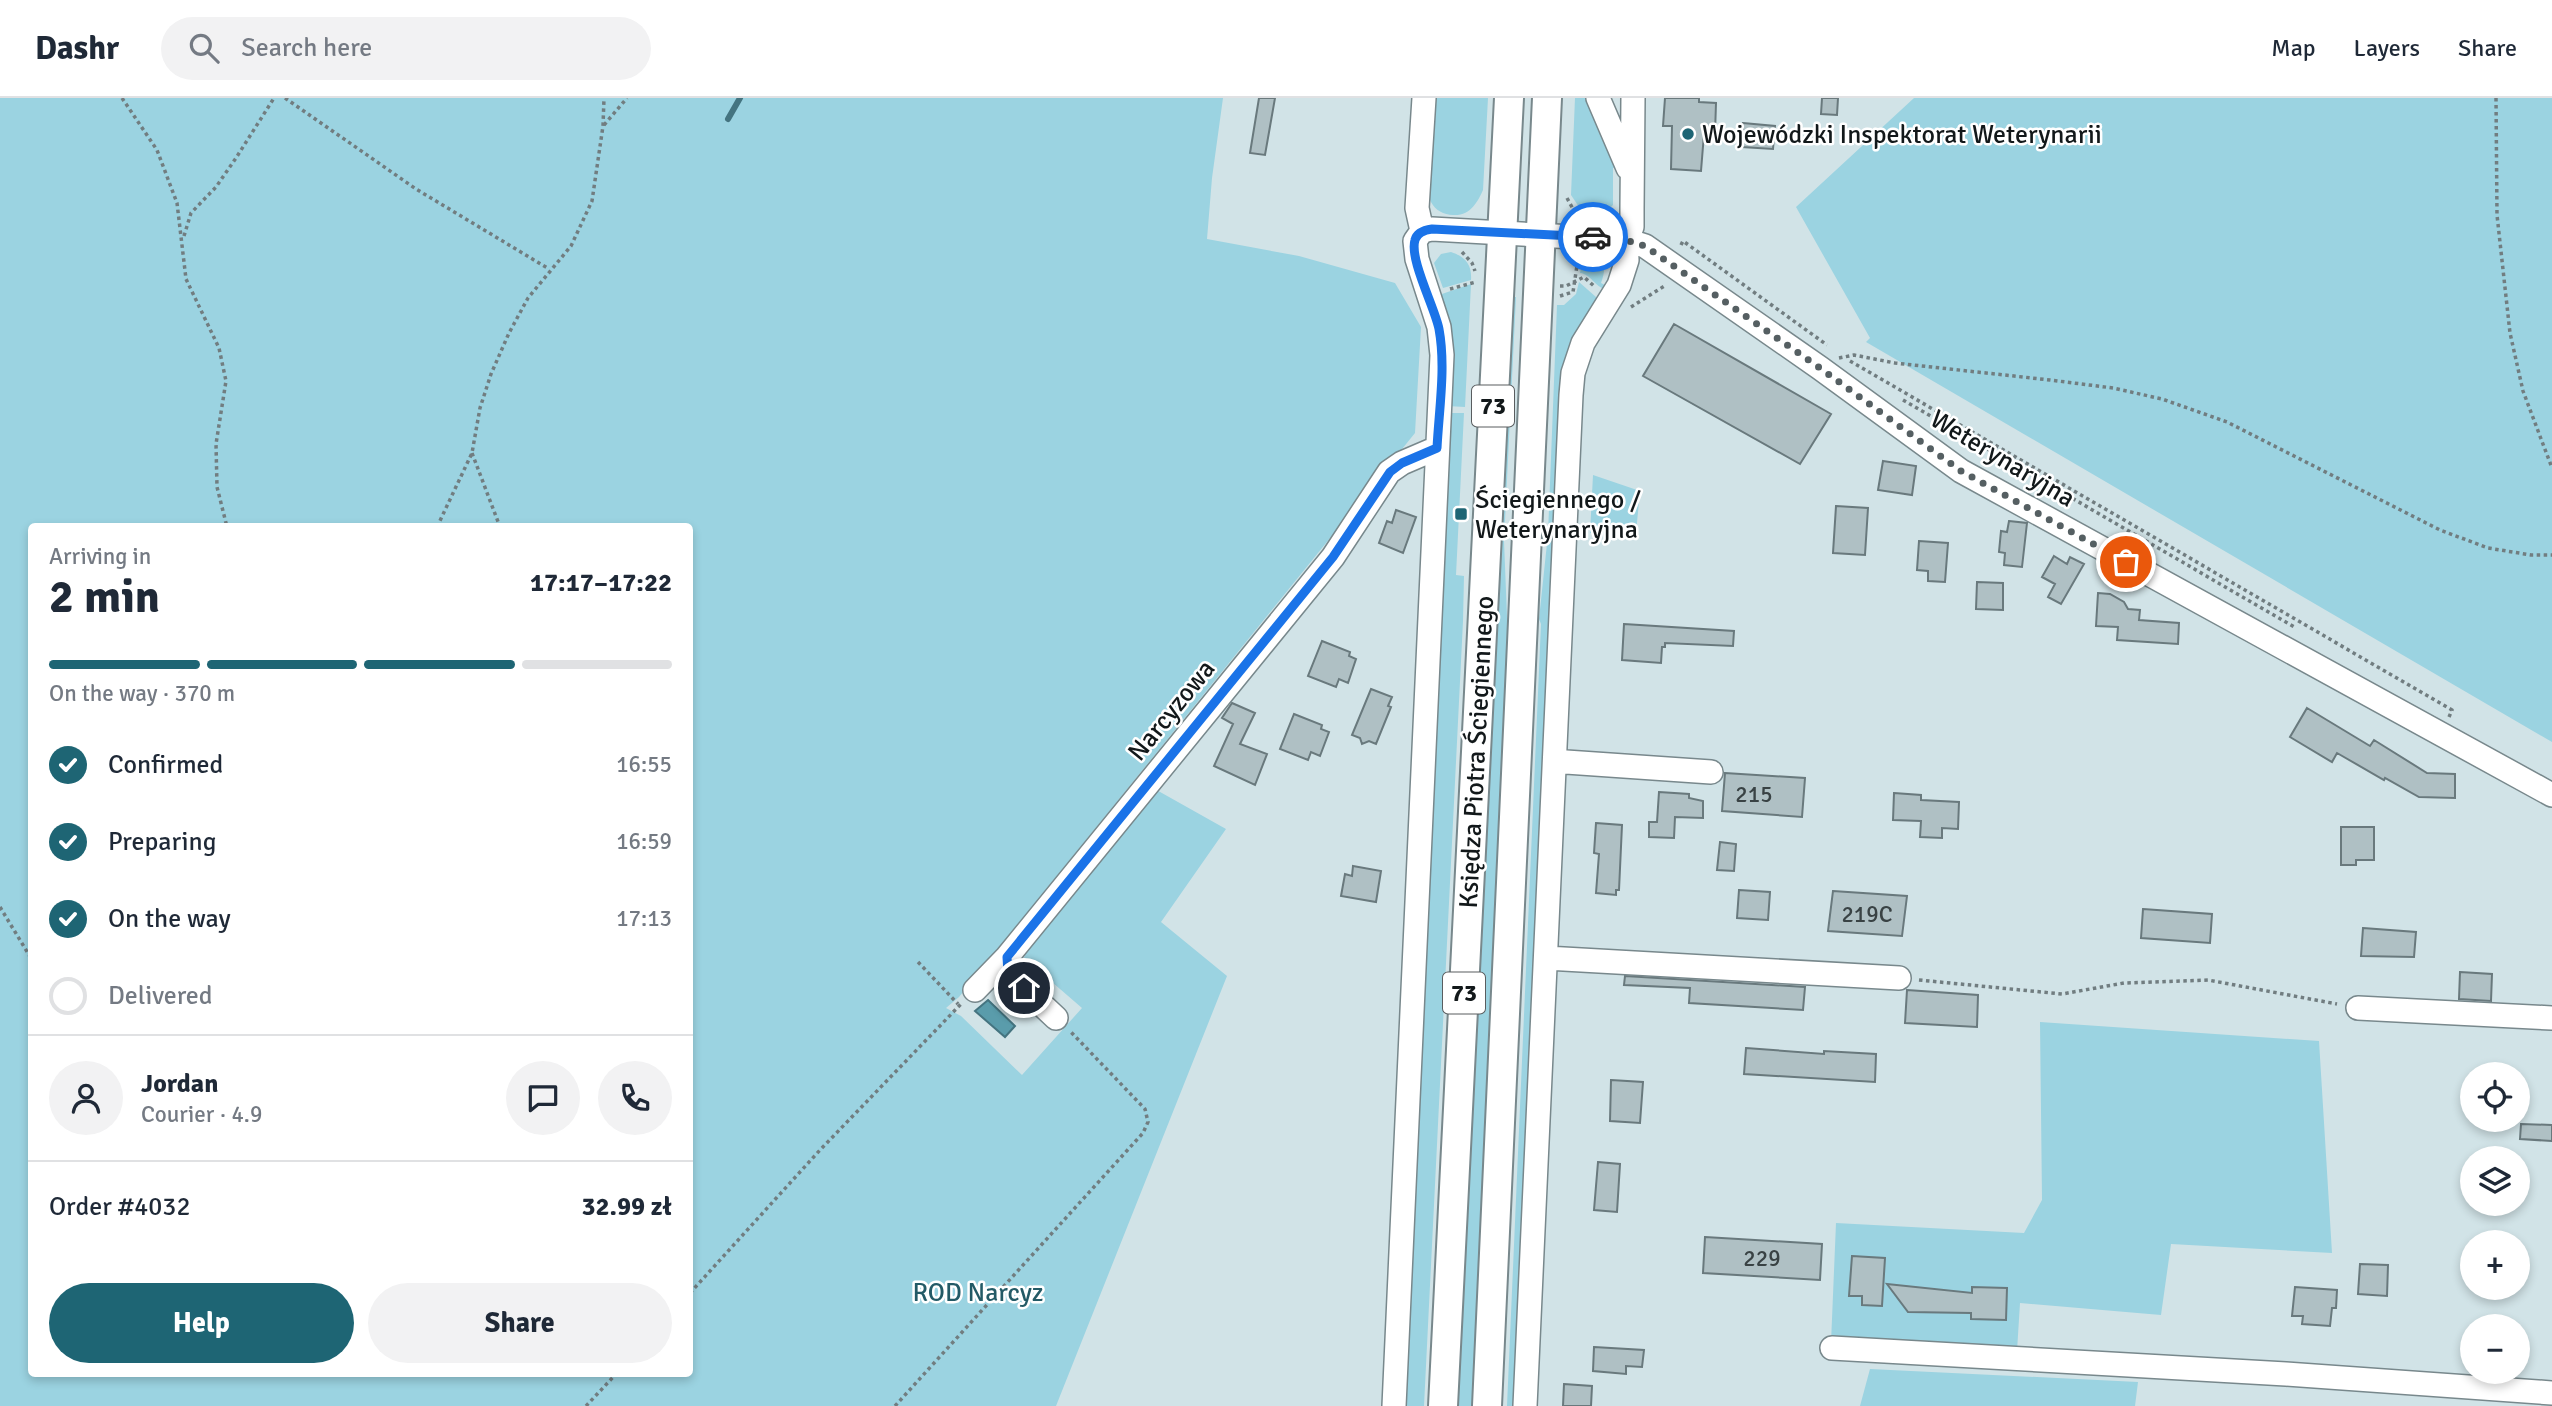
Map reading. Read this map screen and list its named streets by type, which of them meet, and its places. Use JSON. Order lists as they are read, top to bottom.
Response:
{
  "streets": {
    "main road": ["73", "Księdza Piotra Ściegiennego"],
    "street": ["Weterynaryjna", "Narcyzowa"]
  },
  "crossings": [
    ["Weterynaryjna", "Księdza Piotra Ściegiennego"]
  ],
  "parks": ["ROD Narcyz"],
  "places": {
    "other": ["Wojewódzki Inspektorat Weterynarii"],
    "transit": ["Ściegiennego / Weterynaryjna"]
  },
  "house_numbers": ["215", "219C", "229"],
  "page": {
    "header": "Dashr",
    "search": "Search here",
    "nav": ["Map", "Layers", "Share"],
    "heading": ["2 min", "Arriving in", "17:17–17:22"],
    "panel": [
      "Jordan",
      "Courier · 4.9",
      "Order #4032",
      "32.99 zł"
    ],
    "bar": "On the way · 370 m",
    "list": [
      ["Confirmed", "16:55"],
      ["Preparing", "16:59"],
      ["On the way", "17:13"],
      "Delivered"
    ],
    "map_buttons": ["+", "−"],
    "buttons": ["Help", "Share"]
  }
}
